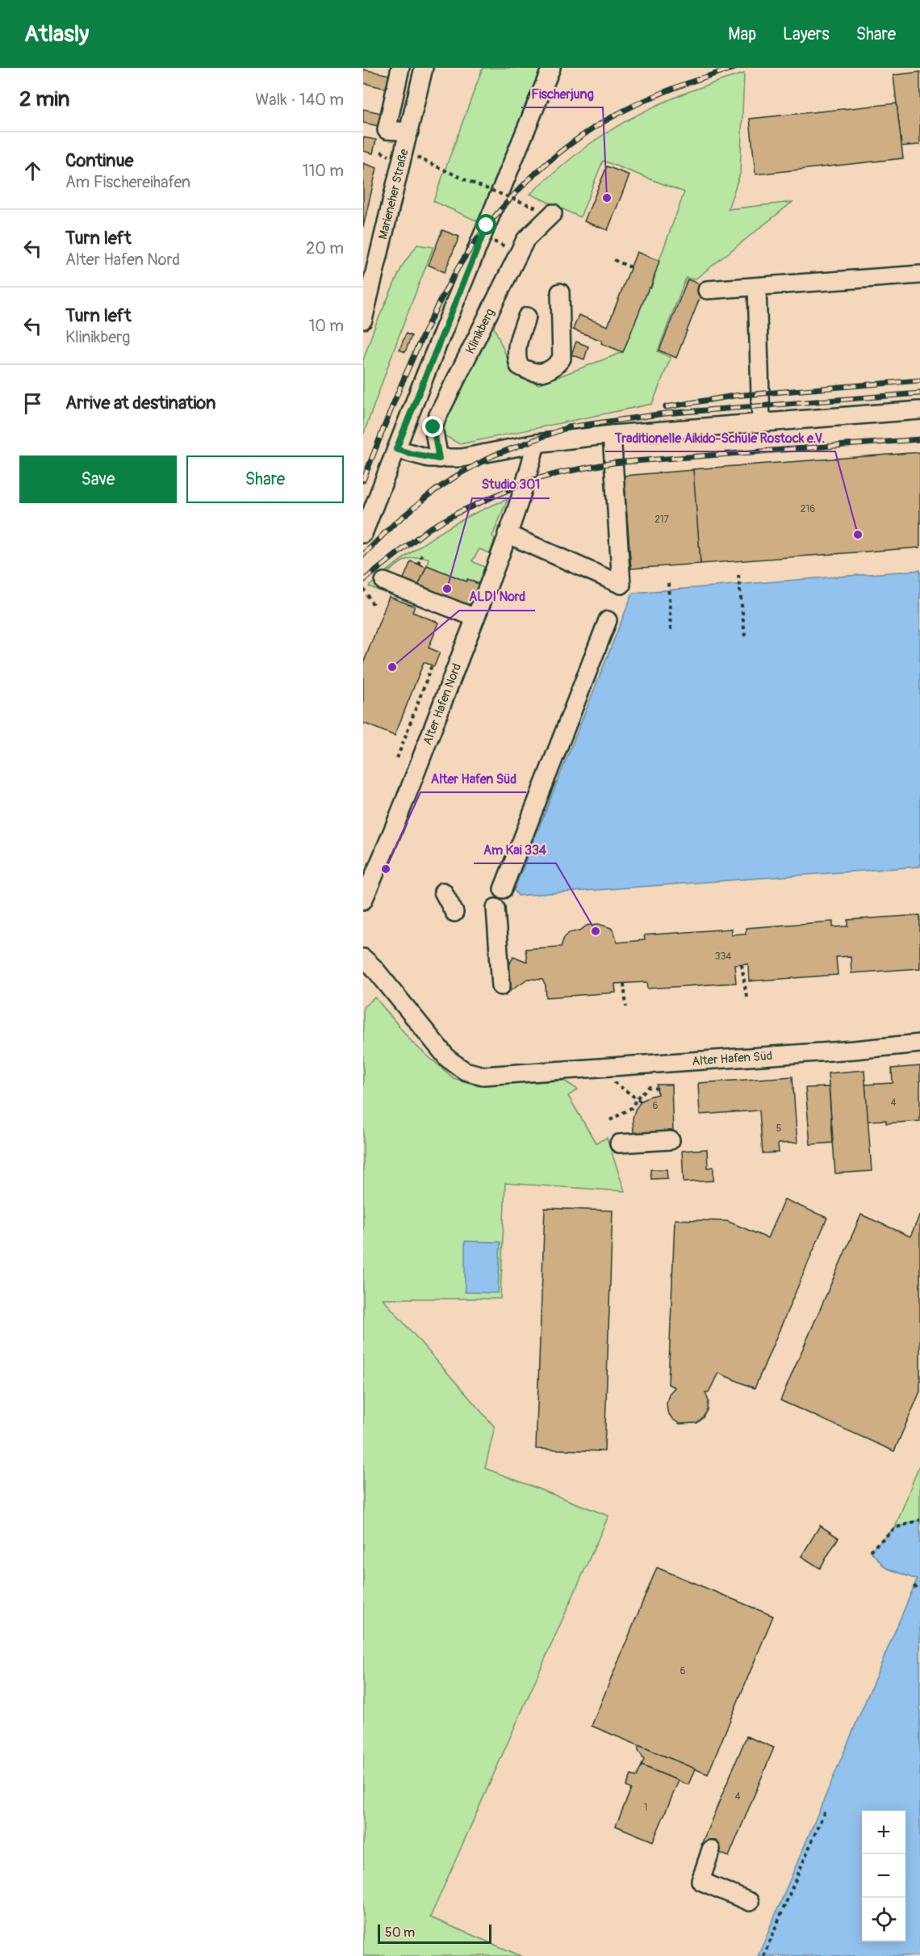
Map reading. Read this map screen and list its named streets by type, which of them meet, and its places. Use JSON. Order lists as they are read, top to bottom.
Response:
{
  "streets": {
    "street": [
      "Marieneher Straße",
      "Klinikberg",
      "Alter Hafen Nord",
      "Alter Hafen Süd"
    ]
  },
  "places": [
    "Fischerjung",
    "Traditionelle Aikido-Schule Rostock e.V.",
    "Studio 301",
    "ALDI Nord",
    "Alter Hafen Süd",
    "Am Kai 334"
  ],
  "house_numbers": [
    "216",
    "217",
    "334",
    "4",
    "6",
    "5",
    "6",
    "4",
    "1"
  ],
  "scale_bar": "50 m",
  "page": {
    "header": "Atlasly",
    "nav": ["Map", "Layers", "Share"],
    "heading": ["2 min", "Walk · 140 m"],
    "list": [
      ["Continue", "Am Fischereihafen", "110 m"],
      ["Turn left", "Alter Hafen Nord", "20 m"],
      ["Turn left", "Klinikberg", "10 m"],
      "Arrive at destination"
    ],
    "buttons": ["Save", "Share"],
    "map_buttons": ["+", "−"],
    "scale": "50 m"
  }
}
